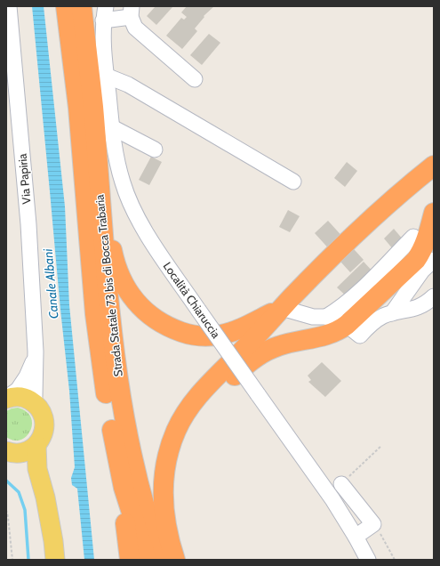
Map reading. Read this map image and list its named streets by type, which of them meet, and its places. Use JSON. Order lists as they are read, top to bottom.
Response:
{
  "streets": {
    "highway": ["Strada Statale 73 bis di Bocca Trabaria"],
    "street": ["Via Papiria", "Località Chiaruccia"]
  },
  "water": ["Canale Albani"]
}
